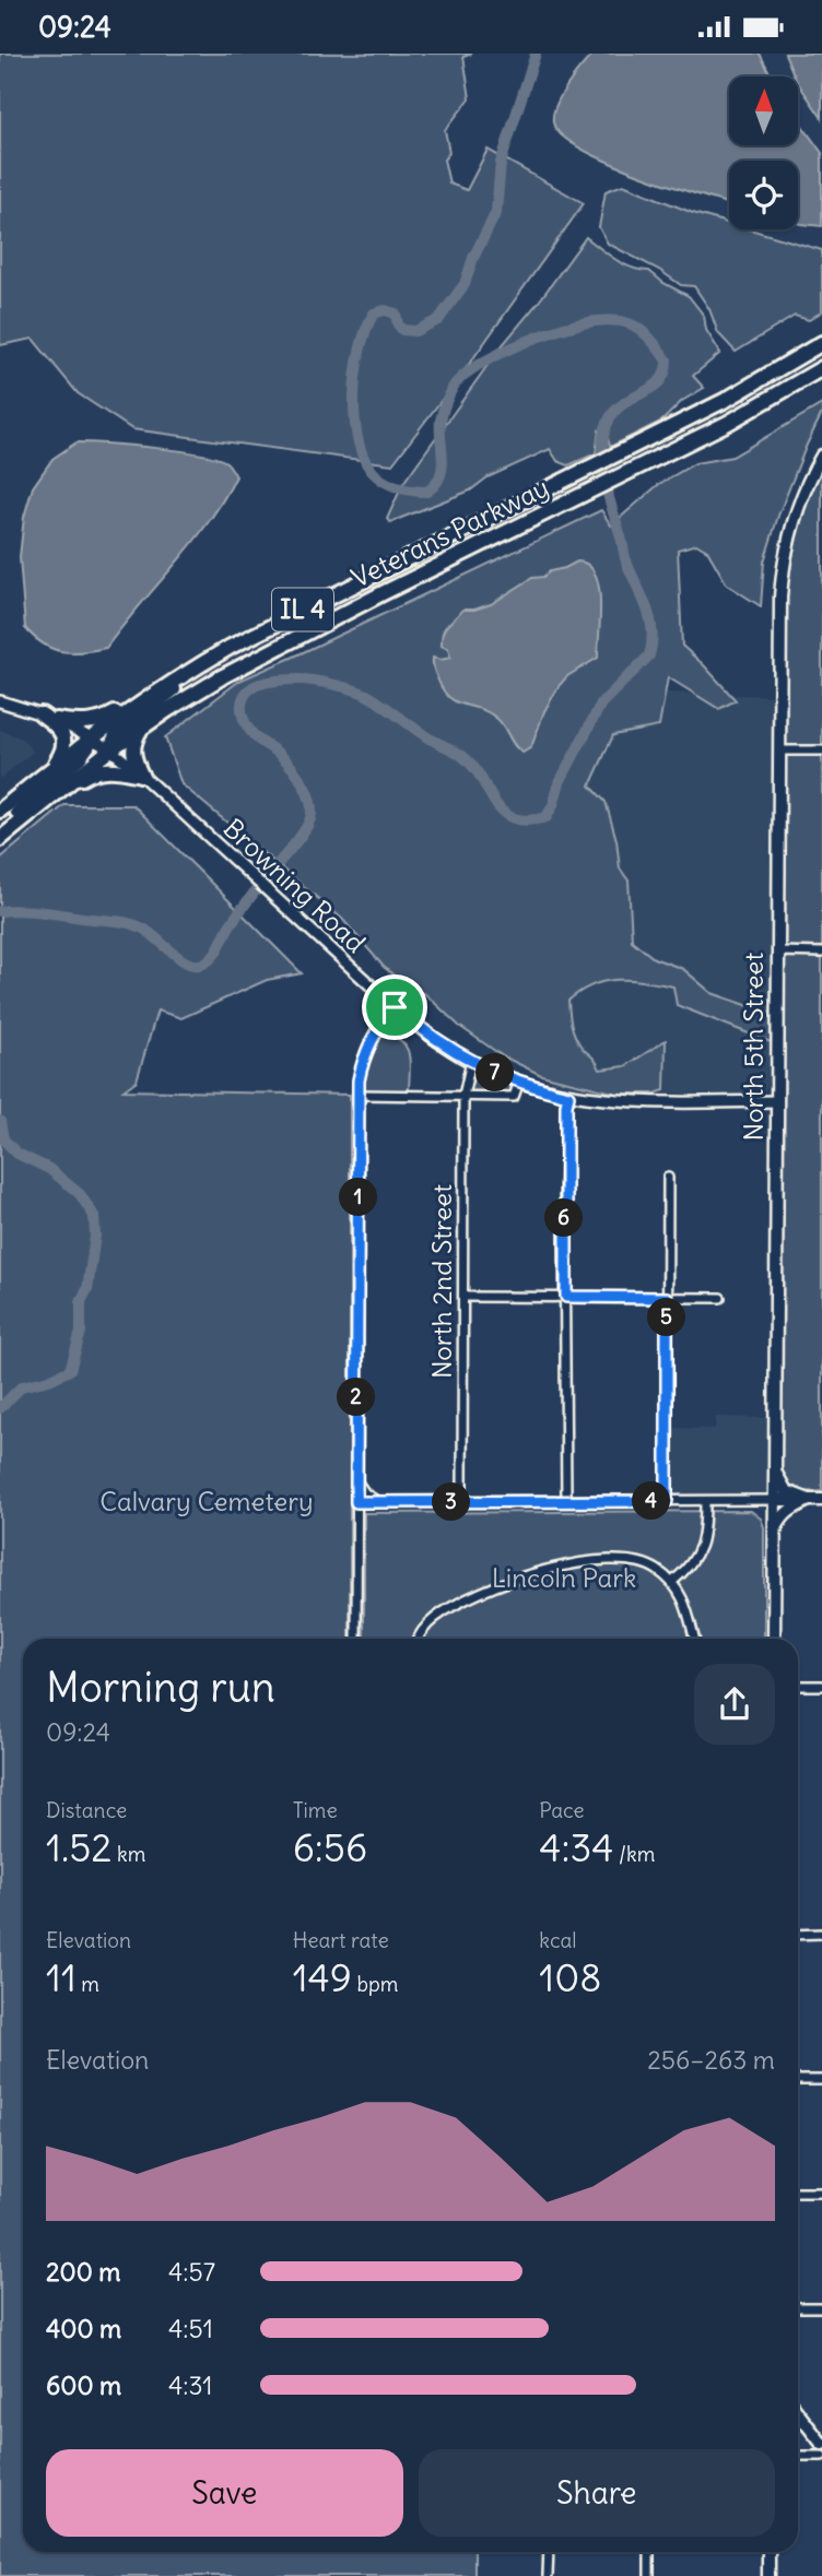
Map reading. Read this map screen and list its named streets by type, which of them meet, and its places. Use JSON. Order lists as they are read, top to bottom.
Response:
{
  "streets": {
    "highway": ["Veterans Parkway", "IL 4"],
    "main road": ["North 5th Street"],
    "street": ["Browning Road", "North 2nd Street"]
  },
  "crossings": [
    ["Veterans Parkway", "Browning Road"],
    ["Browning Road", "North 5th Street"],
    ["Browning Road", "North 2nd Street"]
  ],
  "parks": ["Calvary Cemetery", "Lincoln Park"],
  "north": "top",
  "page": {
    "status": "09:24",
    "pins": [
      "7",
      "1",
      "6",
      "5",
      "2",
      "4",
      "3"
    ],
    "heading": ["Morning run", "09:24"],
    "stats": [
      ["Distance", "1.52 km"],
      ["Time", "6:56"],
      ["Pace", "4:34 /km"],
      ["Elevation", "11 m"],
      ["Heart rate", "149 bpm"],
      ["kcal", "108"]
    ],
    "chart": ["Elevation", "256–263 m"],
    "list": [
      {
        "name": "200 m",
        "note": "4:57"
      },
      {
        "name": "400 m",
        "note": "4:51"
      },
      {
        "name": "600 m",
        "note": "4:31"
      }
    ],
    "buttons": ["Save", "Share"]
  }
}
